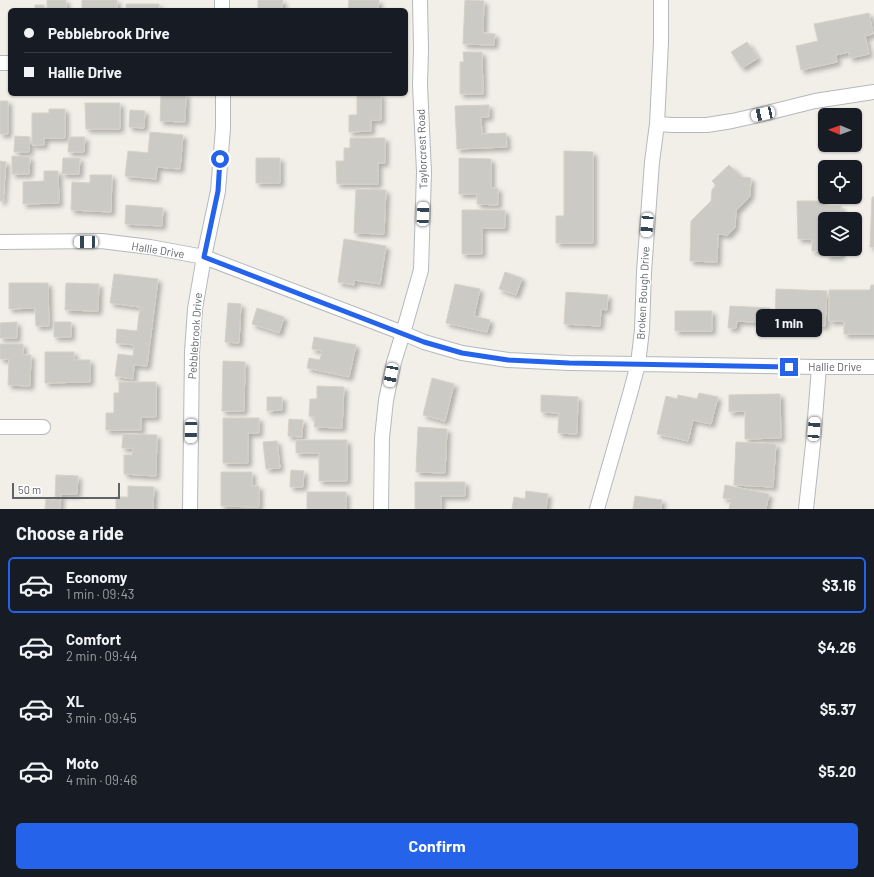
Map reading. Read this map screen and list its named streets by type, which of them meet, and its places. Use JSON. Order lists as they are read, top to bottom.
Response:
{
  "streets": {
    "street": [
      "Taylorcrest Road",
      "Hallie Drive",
      "Broken Bough Drive",
      "Pebblebrook Drive"
    ]
  },
  "crossings": [
    ["Taylorcrest Road", "Hallie Drive"],
    ["Hallie Drive", "Broken Bough Drive"],
    ["Hallie Drive", "Pebblebrook Drive"]
  ],
  "scale_bar": "50 m",
  "north": "left",
  "page": {
    "banner": ["Pebblebrook Drive", "Hallie Drive"],
    "bubble": "1 min",
    "scale": "50 m",
    "heading": "Choose a ride",
    "list": [
      {
        "name": "Economy",
        "note": "1 min · 09:43",
        "value": "$3.16"
      },
      {
        "name": "Comfort",
        "note": "2 min · 09:44",
        "value": "$4.26"
      },
      {
        "name": "XL",
        "note": "3 min · 09:45",
        "value": "$5.37"
      },
      {
        "name": "Moto",
        "note": "4 min · 09:46",
        "value": "$5.20"
      }
    ],
    "buttons": "Confirm"
  }
}
